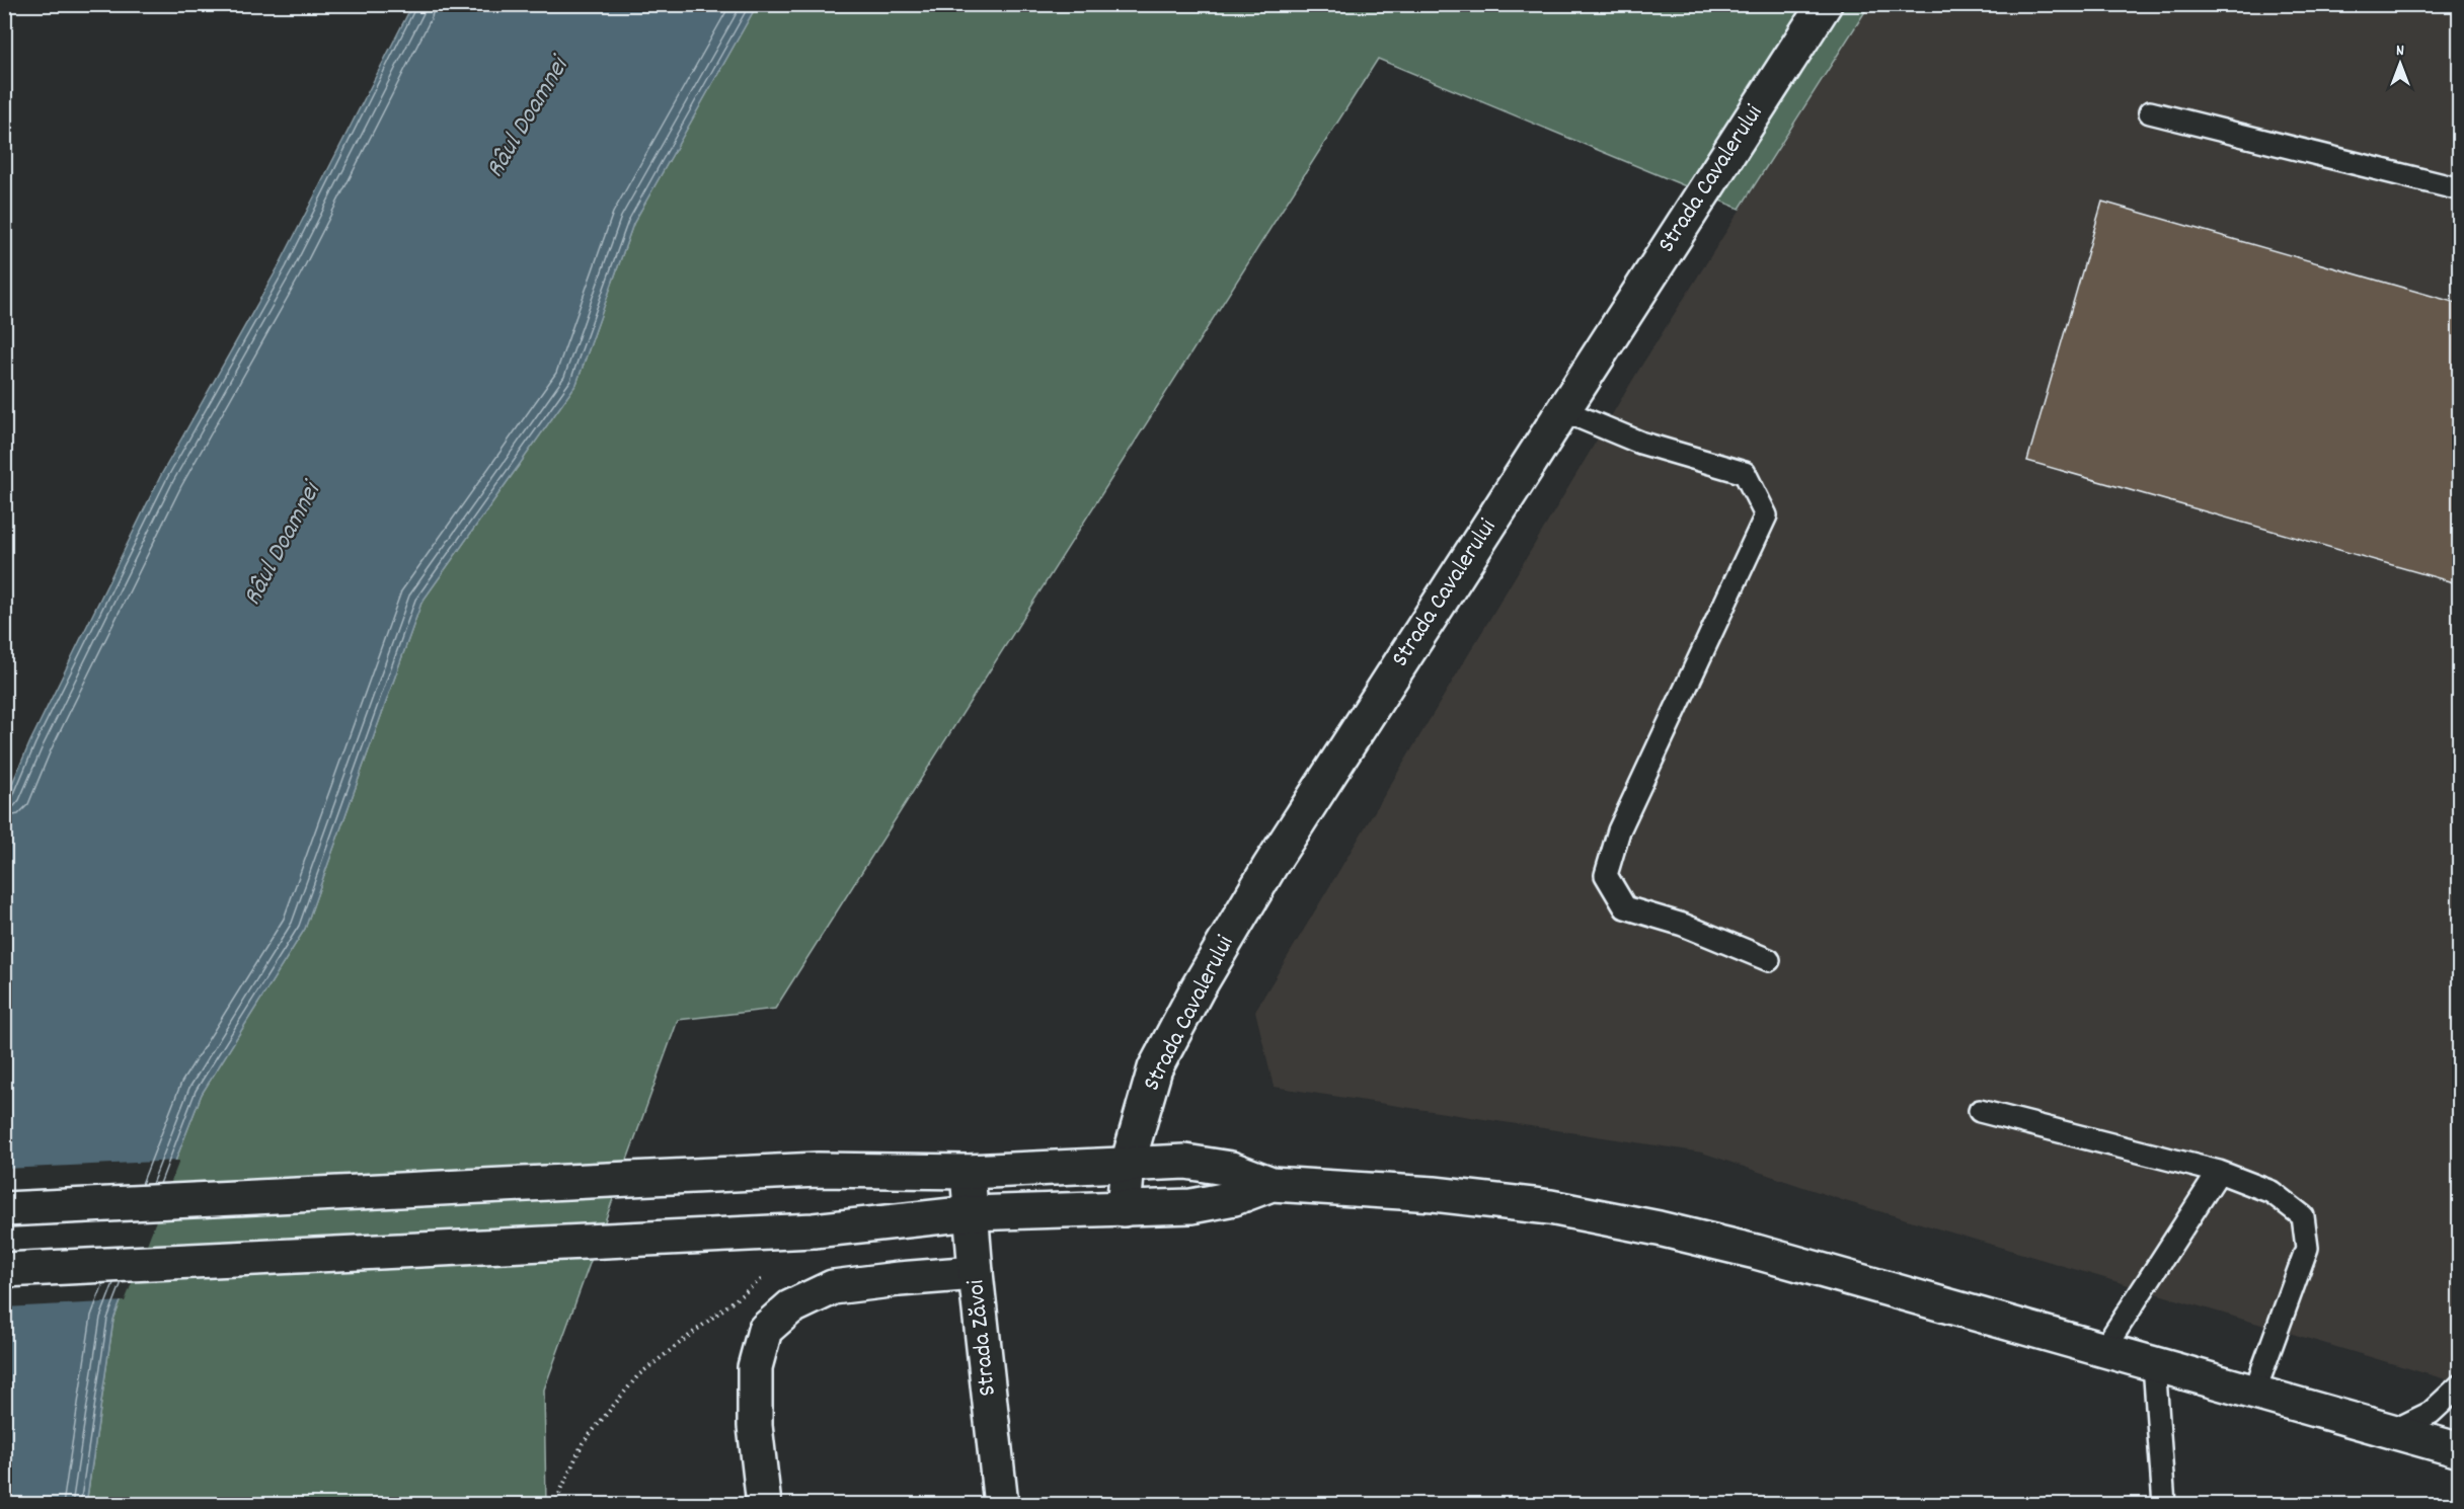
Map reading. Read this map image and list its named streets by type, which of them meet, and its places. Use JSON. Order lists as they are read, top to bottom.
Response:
{
  "streets": {
    "main road": ["Strada Cavalerului", "Strada Zăvoi"]
  },
  "water": ["Râul Doamnei"],
  "north": "top"
}
